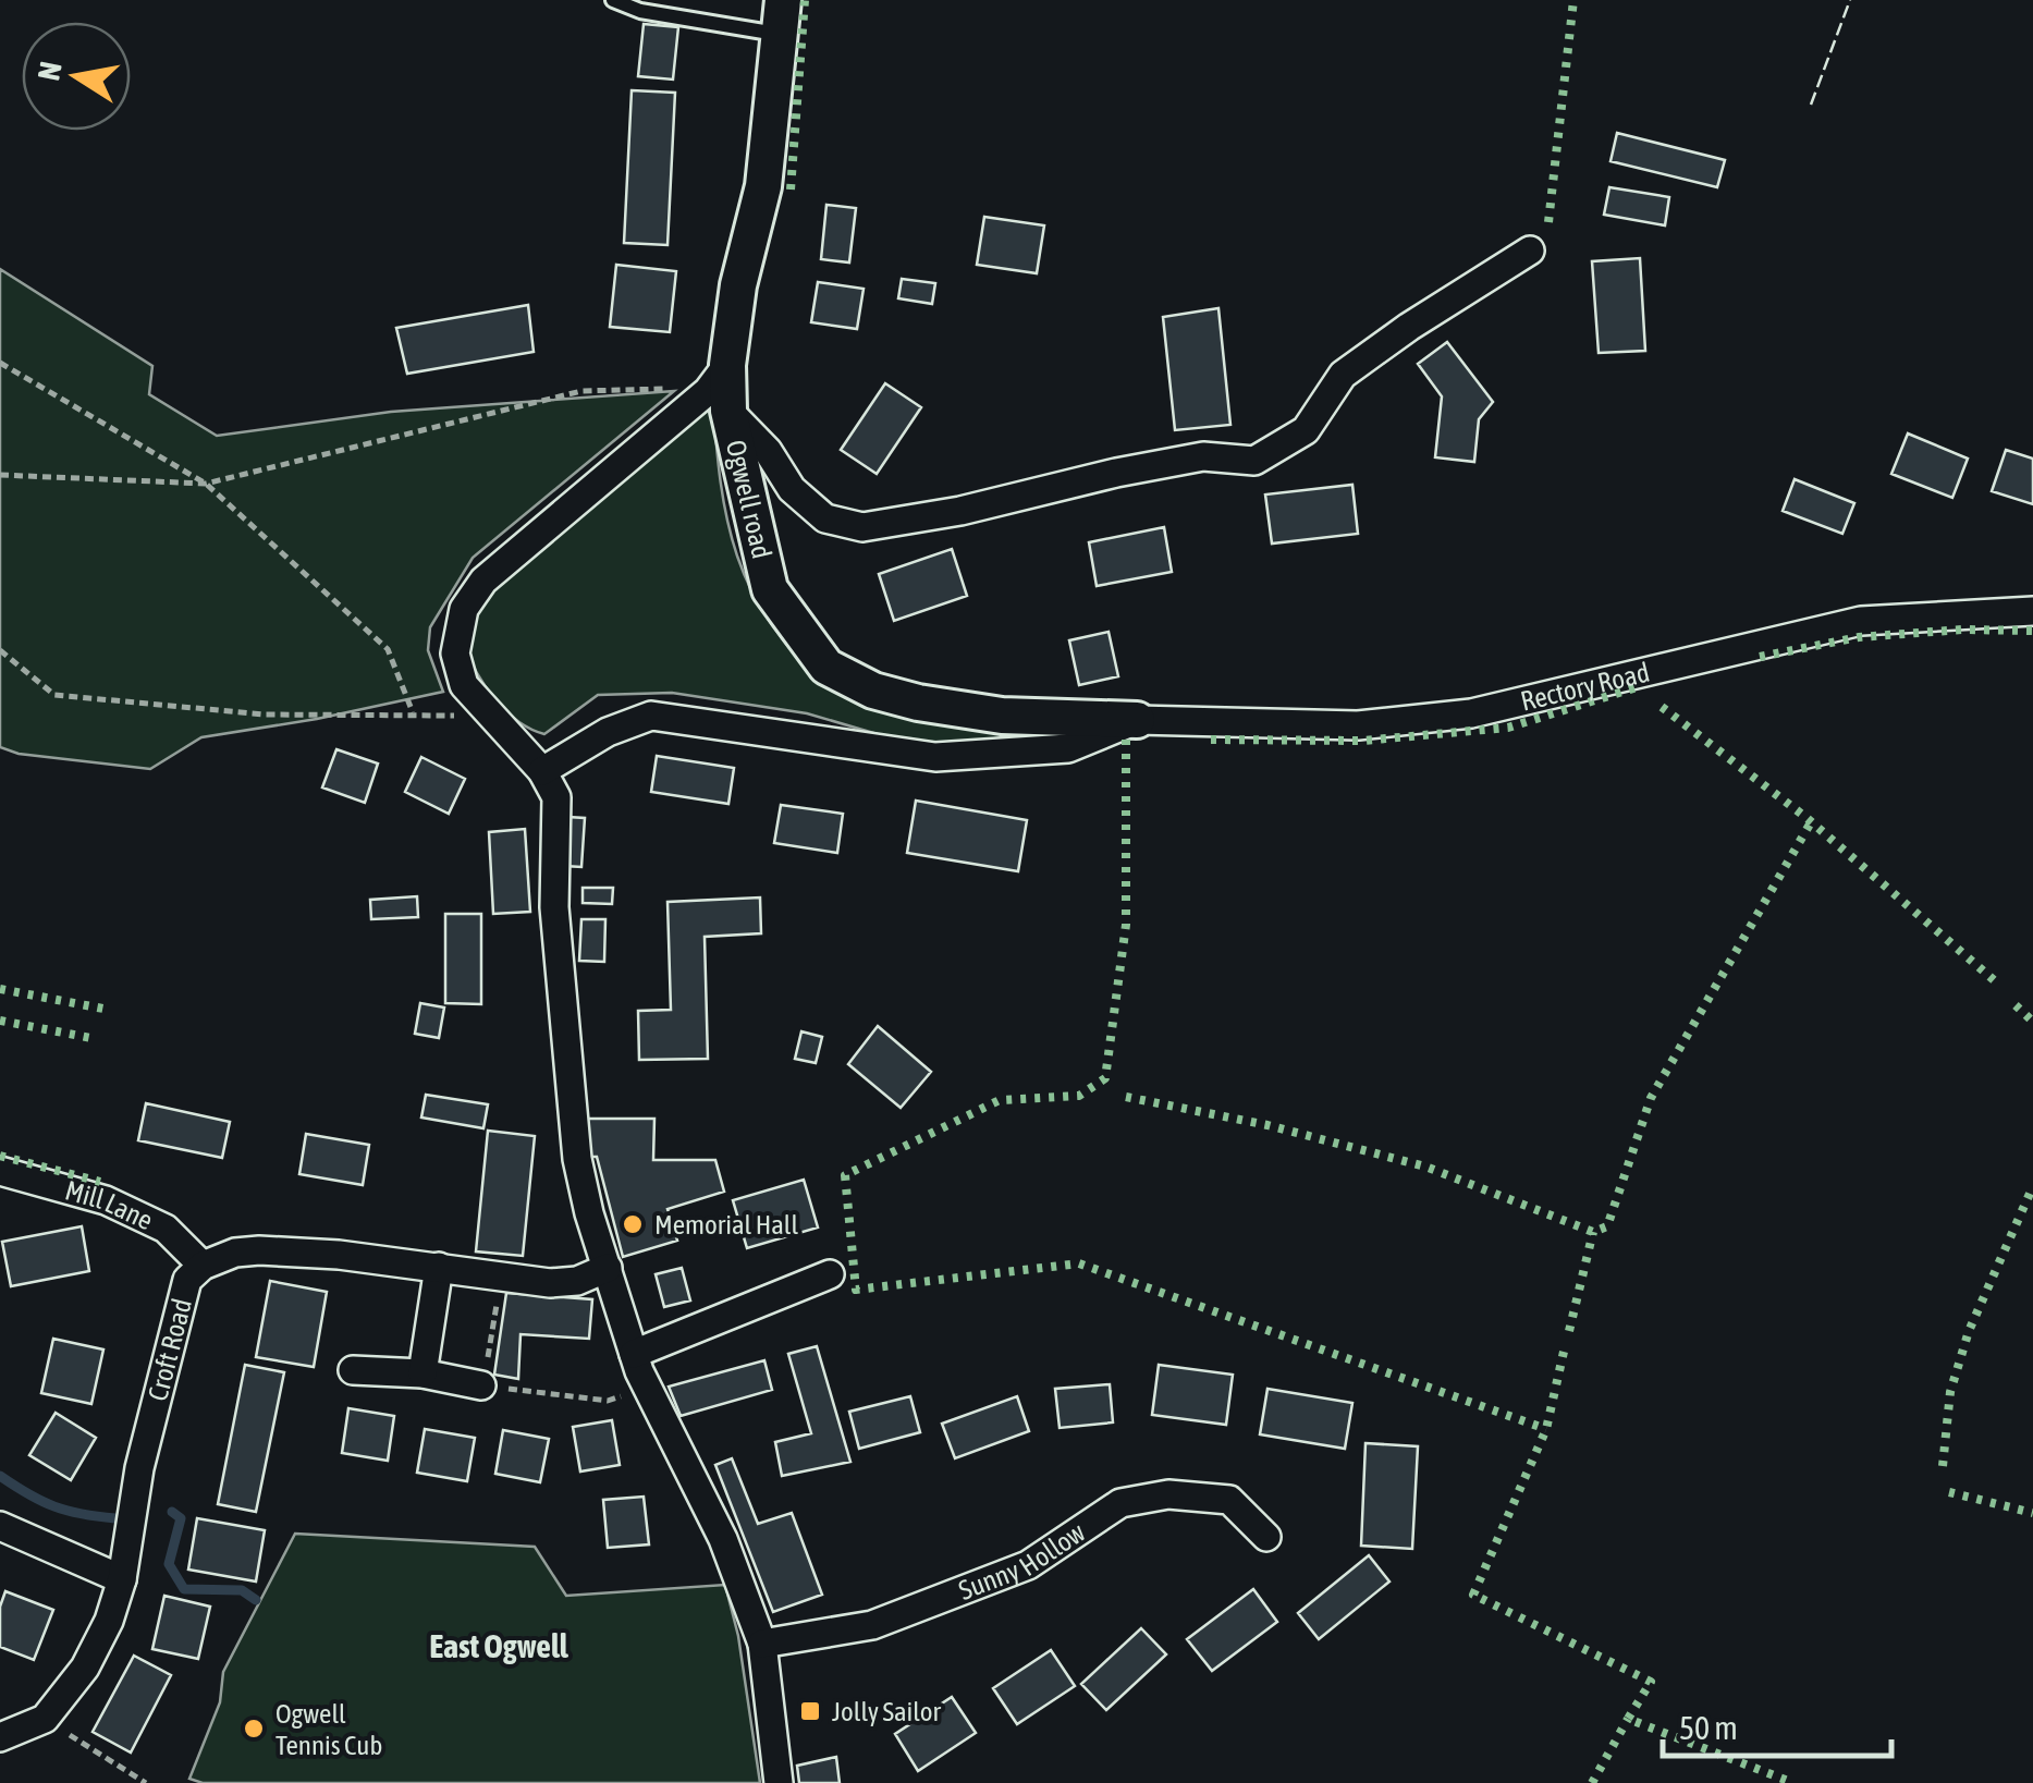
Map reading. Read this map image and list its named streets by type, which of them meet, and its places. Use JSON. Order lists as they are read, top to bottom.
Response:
{
  "streets": {
    "street": [
      "Ogwell road",
      "Rectory Road",
      "Mill Lane",
      "Croft Road",
      "Sunny Hollow"
    ]
  },
  "crossings": [
    ["Ogwell road", "Rectory Road"],
    ["Mill Lane", "Croft Road"]
  ],
  "districts": ["East Ogwell"],
  "places": {
    "other": ["Memorial Hall", "Ogwell Tennis Cub"],
    "transit": ["Jolly Sailor"]
  },
  "scale_bar": "50 m",
  "north": "left"
}
